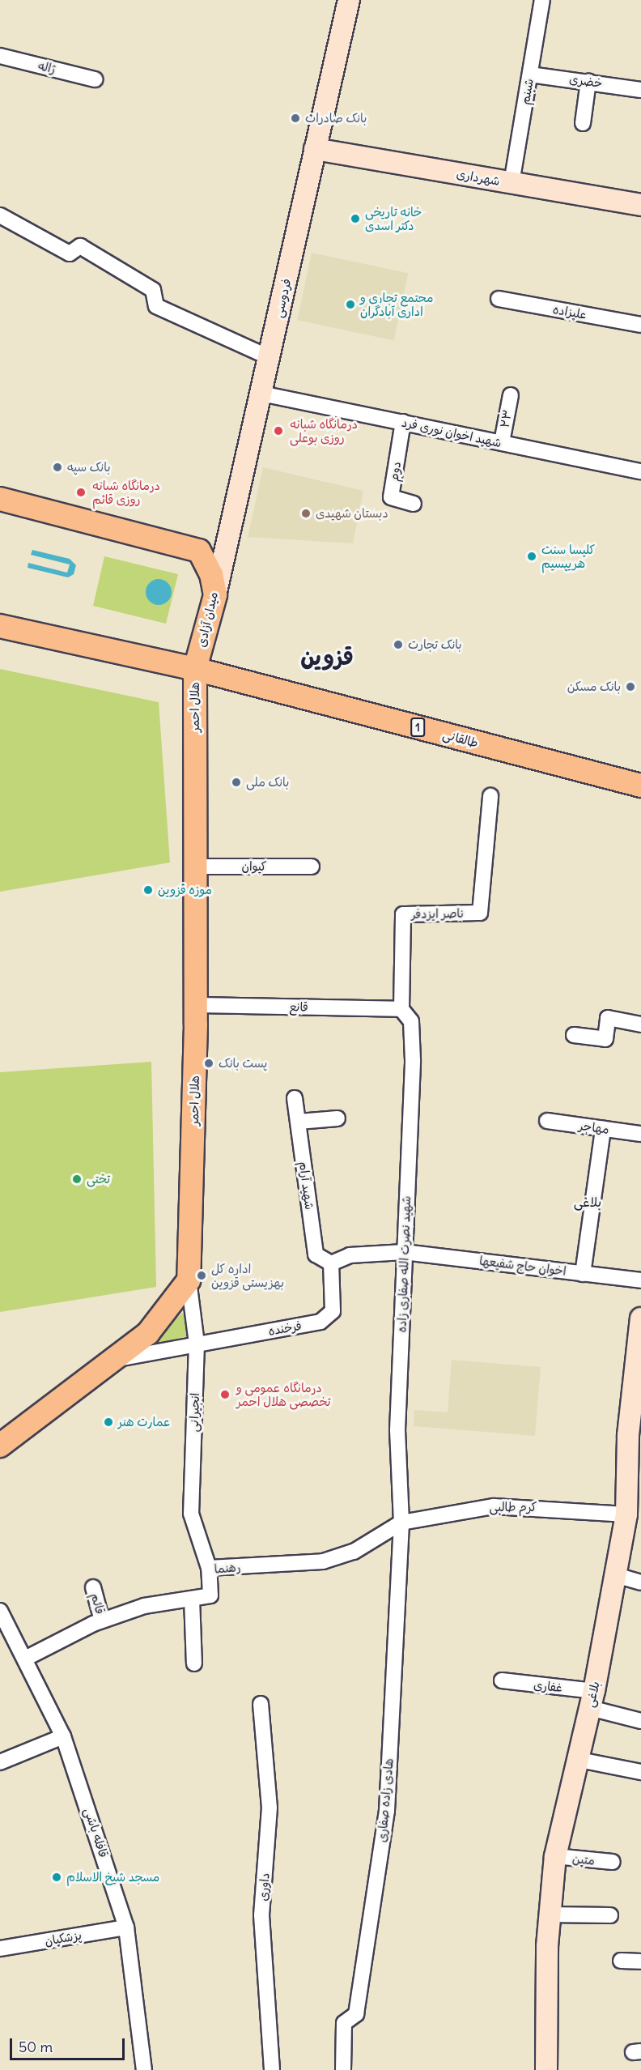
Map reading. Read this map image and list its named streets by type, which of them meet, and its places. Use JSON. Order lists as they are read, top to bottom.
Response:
{
  "streets": {
    "main road": [
      "شهرداری",
      "فردوسی",
      "میدان آزادی",
      "هلال احمر",
      "1",
      "طالقانی",
      "بلاغی"
    ],
    "street": [
      "ژاله",
      "خضری",
      "شبنم",
      "علیزاده",
      "۲۳",
      "شهید اخوان نوری فرد",
      "دوم",
      "کیوان",
      "ناصر ایزدفر",
      "قانع",
      "مهاجر",
      "شهید آرام",
      "شهید نصرت الله صفاری زاده",
      "اخوان حاج شفیعها",
      "فرخنده",
      "انجیرانی",
      "کرم طالبی",
      "رهنما",
      "قائم",
      "غفاری",
      "هادی زاده صفاری",
      "قافله باشی",
      "متین",
      "داوری",
      "پزشکیان"
    ]
  },
  "crossings": [
    ["خضری", "شبنم"],
    ["شبنم", "شهرداری"],
    ["شهرداری", "فردوسی"],
    ["فردوسی", "شهید اخوان نوری فرد"],
    ["فردوسی", "میدان آزادی"],
    ["۲۳", "شهید اخوان نوری فرد"],
    ["شهید اخوان نوری فرد", "دوم"],
    ["میدان آزادی", "هلال احمر"],
    ["میدان آزادی", "طالقانی"],
    ["هلال احمر", "طالقانی"],
    ["هلال احمر", "کیوان"],
    ["هلال احمر", "قانع"],
    ["هلال احمر", "انجیرانی"],
    ["ناصر ایزدفر", "قانع"],
    ["ناصر ایزدفر", "شهید نصرت الله صفاری زاده"],
    ["قانع", "شهید نصرت الله صفاری زاده"],
    ["شهید آرام", "فرخنده"],
    ["شهید نصرت الله صفاری زاده", "اخوان حاج شفیعها"],
    ["شهید نصرت الله صفاری زاده", "کرم طالبی"],
    ["شهید نصرت الله صفاری زاده", "رهنما"],
    ["شهید نصرت الله صفاری زاده", "هادی زاده صفاری"],
    ["فرخنده", "انجیرانی"],
    ["انجیرانی", "رهنما"],
    ["کرم طالبی", "رهنما"],
    ["کرم طالبی", "بلاغی"],
    ["کرم طالبی", "هادی زاده صفاری"],
    ["رهنما", "قائم"],
    ["رهنما", "هادی زاده صفاری"],
    ["رهنما", "قافله باشی"],
    ["غفاری", "بلاغی"],
    ["بلاغی", "متین"],
    ["قافله باشی", "پزشکیان"]
  ],
  "districts": ["قزوین", "بلاغی"],
  "places": [
    "بانک صادرات",
    "خانه تاریخی دکتر اسدی",
    "مجتمع تجاری و اداری آبادگران",
    "درمانگاه شبانه روزی بوعلی",
    "بانک سپه",
    "درمانگاه شبانه روزی قائم",
    "دبستان شهیدی",
    "کلیسا سنت هریپسیم",
    "بانک تجارت",
    "بانک مسکن",
    "بانک ملی",
    "موزه قزوین",
    "پست بانک",
    "تختی",
    "اداره کل بهزیستی قزوین",
    "درمانگاه عمومی و تخصصی هلال احمر",
    "عمارت هنر",
    "مسجد شیخ الاسلام"
  ],
  "scale_bar": "50 m"
}
